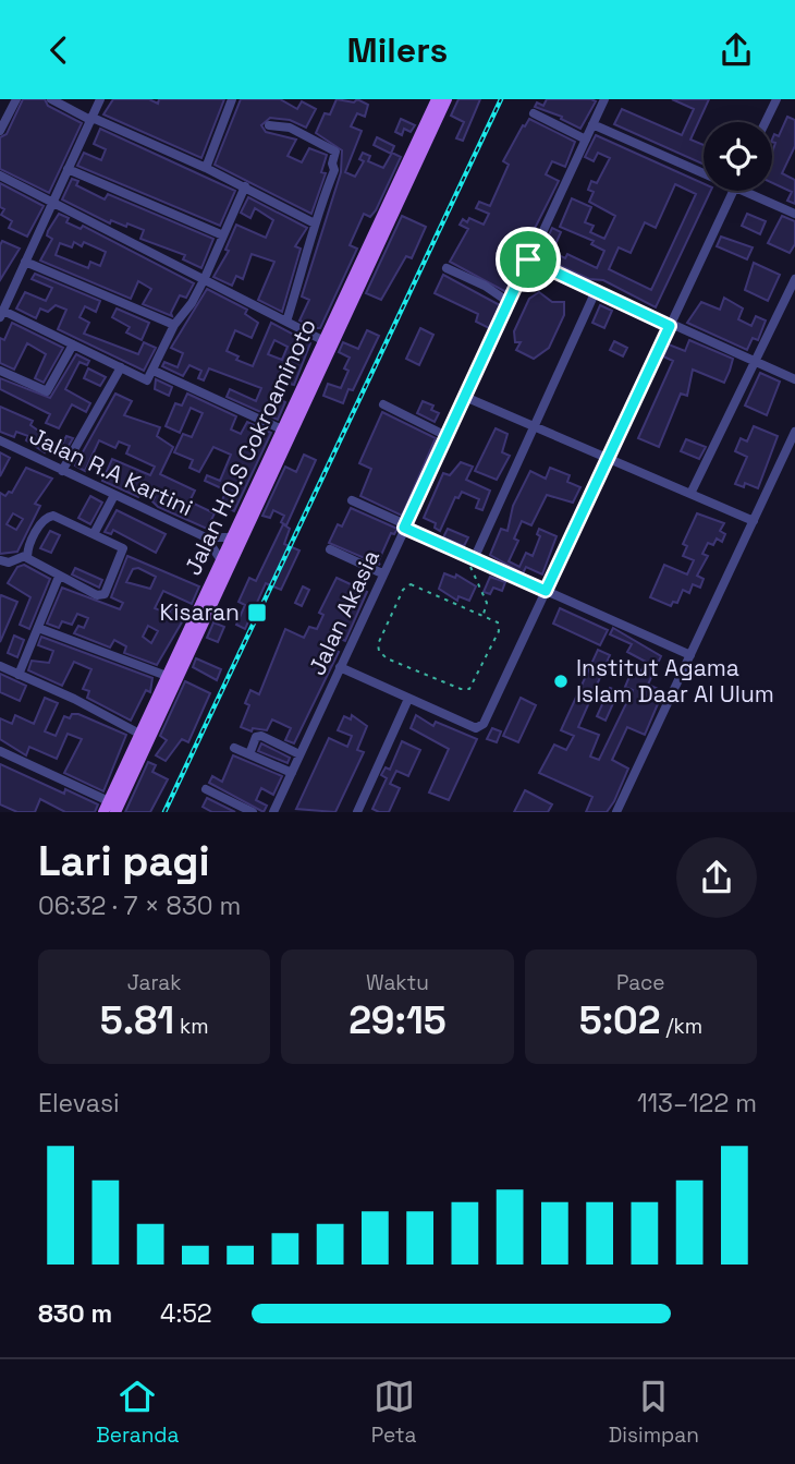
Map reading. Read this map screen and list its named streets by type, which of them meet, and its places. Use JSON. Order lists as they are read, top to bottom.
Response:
{
  "streets": {
    "main road": ["Jalan H.O.S Cokroaminoto"],
    "street": ["Jalan R.A Kartini", "Jalan Akasia"]
  },
  "places": {
    "transit": ["Kisaran"],
    "other": ["Institut Agama Islam Daar Al Ulum"]
  },
  "page": {
    "header": "Milers",
    "heading": ["Lari pagi", "06:32 · 7 × 830 m"],
    "stats": [
      ["Jarak", "5.81 km"],
      ["Waktu", "29:15"],
      ["Pace", "5:02 /km"]
    ],
    "chart": ["Elevasi", "113–122 m"],
    "list": [
      {
        "name": "830 m",
        "note": "4:52"
      }
    ],
    "tabs": ["Beranda", "Peta", "Disimpan"]
  }
}
